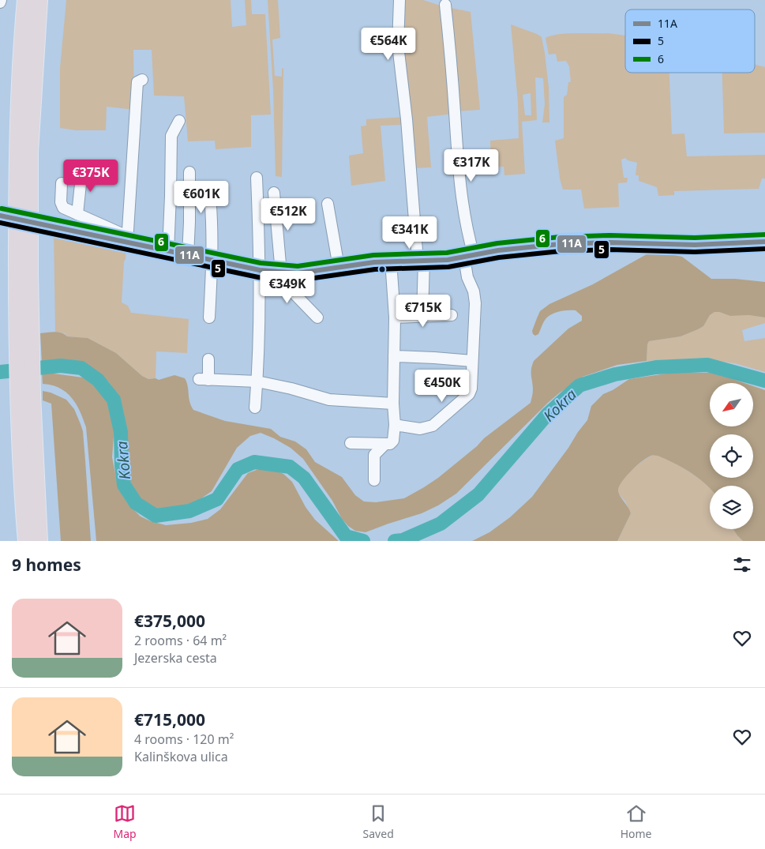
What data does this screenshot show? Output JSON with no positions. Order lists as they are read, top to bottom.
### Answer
{
  "water": ["Kokra"],
  "lines": ["transit line 6", "transit line 11A", "transit line 5"],
  "legend": ["11A", "5", "6"],
  "north": "bottom left",
  "page": {
    "price": [
      "€564K",
      "€317K",
      "€375K",
      "€601K",
      "€512K",
      "€341K",
      "€349K",
      "€715K",
      "€450K"
    ],
    "heading": "9 homes",
    "list": [
      {
        "name": "€375,000",
        "note": "2 rooms · 64 m² · Jezerska cesta"
      },
      {
        "name": "€715,000",
        "note": "4 rooms · 120 m² · Kalinškova ulica"
      }
    ],
    "tabs": ["Map", "Saved", "Home"]
  }
}
